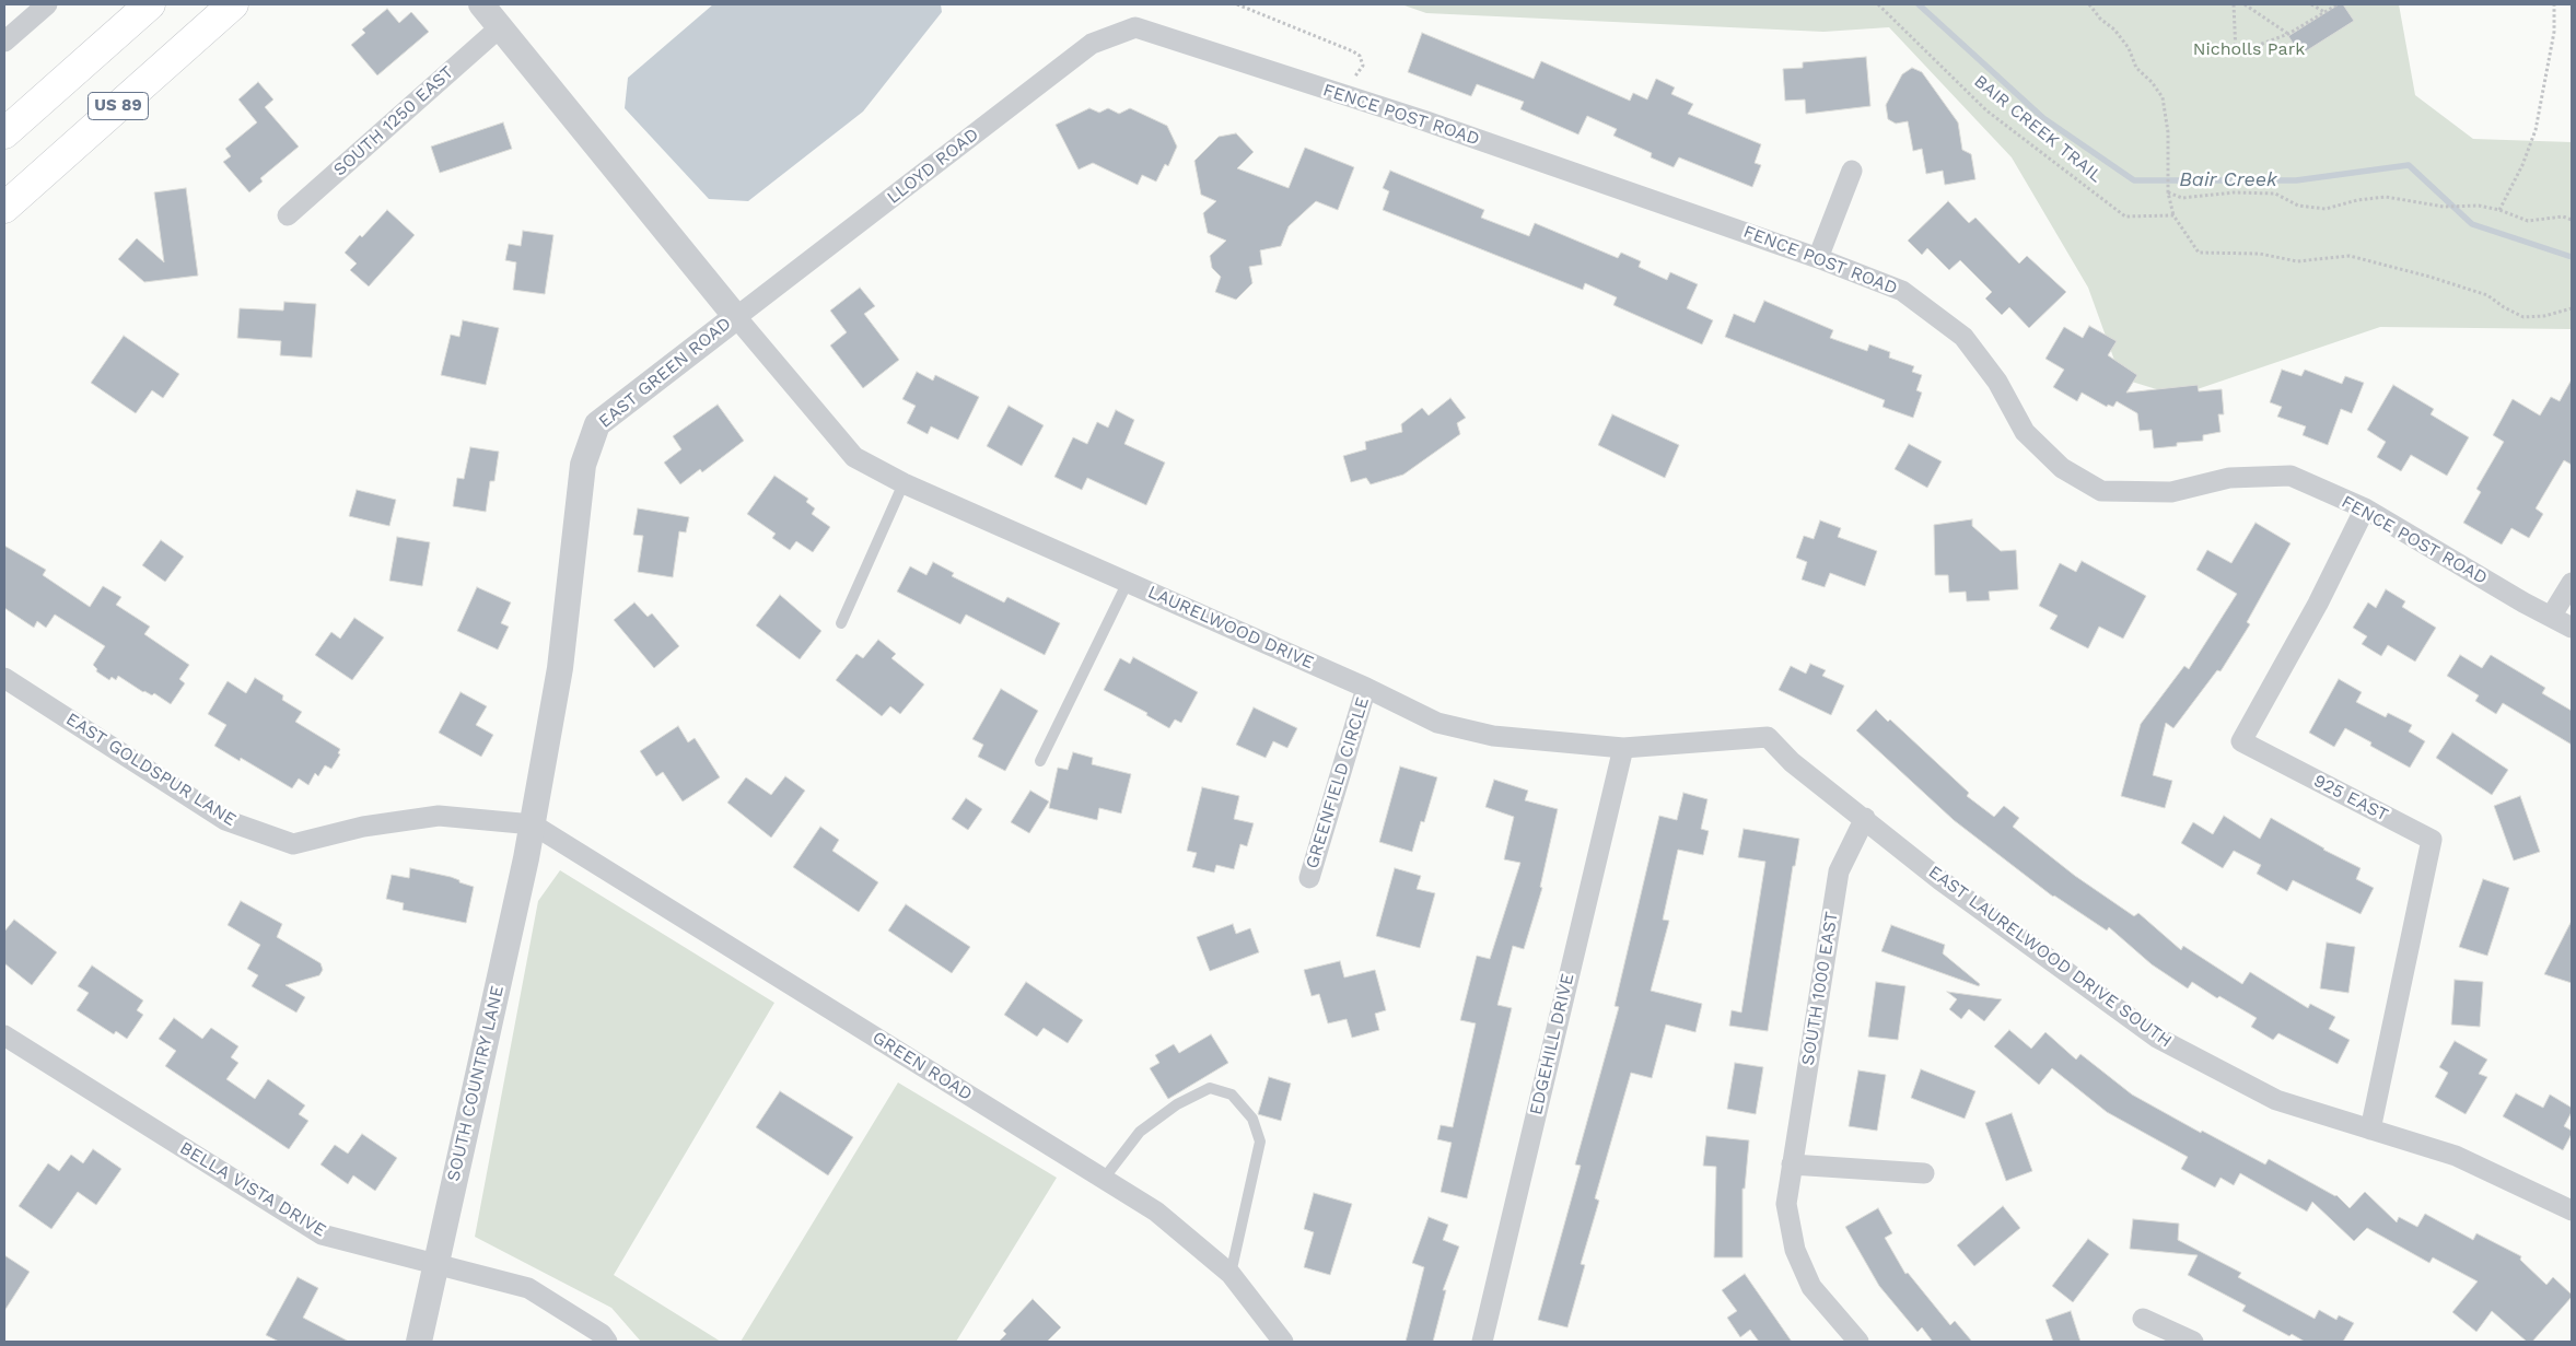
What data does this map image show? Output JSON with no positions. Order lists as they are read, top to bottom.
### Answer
{
  "streets": {
    "highway": ["US 89"],
    "street": [
      "FENCE POST ROAD",
      "SOUTH 1250 EAST",
      "LLOYD ROAD",
      "EAST GREEN ROAD",
      "LAURELWOOD DRIVE",
      "EAST GOLDSPUR LANE",
      "GREENFIELD CIRCLE",
      "925 EAST",
      "EAST LAURELWOOD DRIVE SOUTH",
      "SOUTH 1000 EAST",
      "EDGEHILL DRIVE",
      "GREEN ROAD",
      "SOUTH COUNTRY LANE",
      "BELLA VISTA DRIVE"
    ],
    "path": ["BAIR CREEK TRAIL"]
  },
  "crossings": [
    ["FENCE POST ROAD", "LLOYD ROAD"],
    ["FENCE POST ROAD", "925 EAST"],
    ["SOUTH 1250 EAST", "EAST GREEN ROAD"],
    ["LLOYD ROAD", "EAST GREEN ROAD"],
    ["LLOYD ROAD", "LAURELWOOD DRIVE"],
    ["EAST GREEN ROAD", "LAURELWOOD DRIVE"],
    ["EAST GREEN ROAD", "EAST GOLDSPUR LANE"],
    ["EAST GREEN ROAD", "GREEN ROAD"],
    ["EAST GREEN ROAD", "SOUTH COUNTRY LANE"],
    ["LAURELWOOD DRIVE", "GREENFIELD CIRCLE"],
    ["LAURELWOOD DRIVE", "EAST LAURELWOOD DRIVE SOUTH"],
    ["LAURELWOOD DRIVE", "EDGEHILL DRIVE"],
    ["EAST GOLDSPUR LANE", "GREEN ROAD"],
    ["EAST GOLDSPUR LANE", "SOUTH COUNTRY LANE"],
    ["925 EAST", "EAST LAURELWOOD DRIVE SOUTH"],
    ["EAST LAURELWOOD DRIVE SOUTH", "SOUTH 1000 EAST"],
    ["GREEN ROAD", "SOUTH COUNTRY LANE"],
    ["SOUTH COUNTRY LANE", "BELLA VISTA DRIVE"]
  ],
  "water": ["Bair Creek"],
  "parks": ["Nicholls Park"]
}
